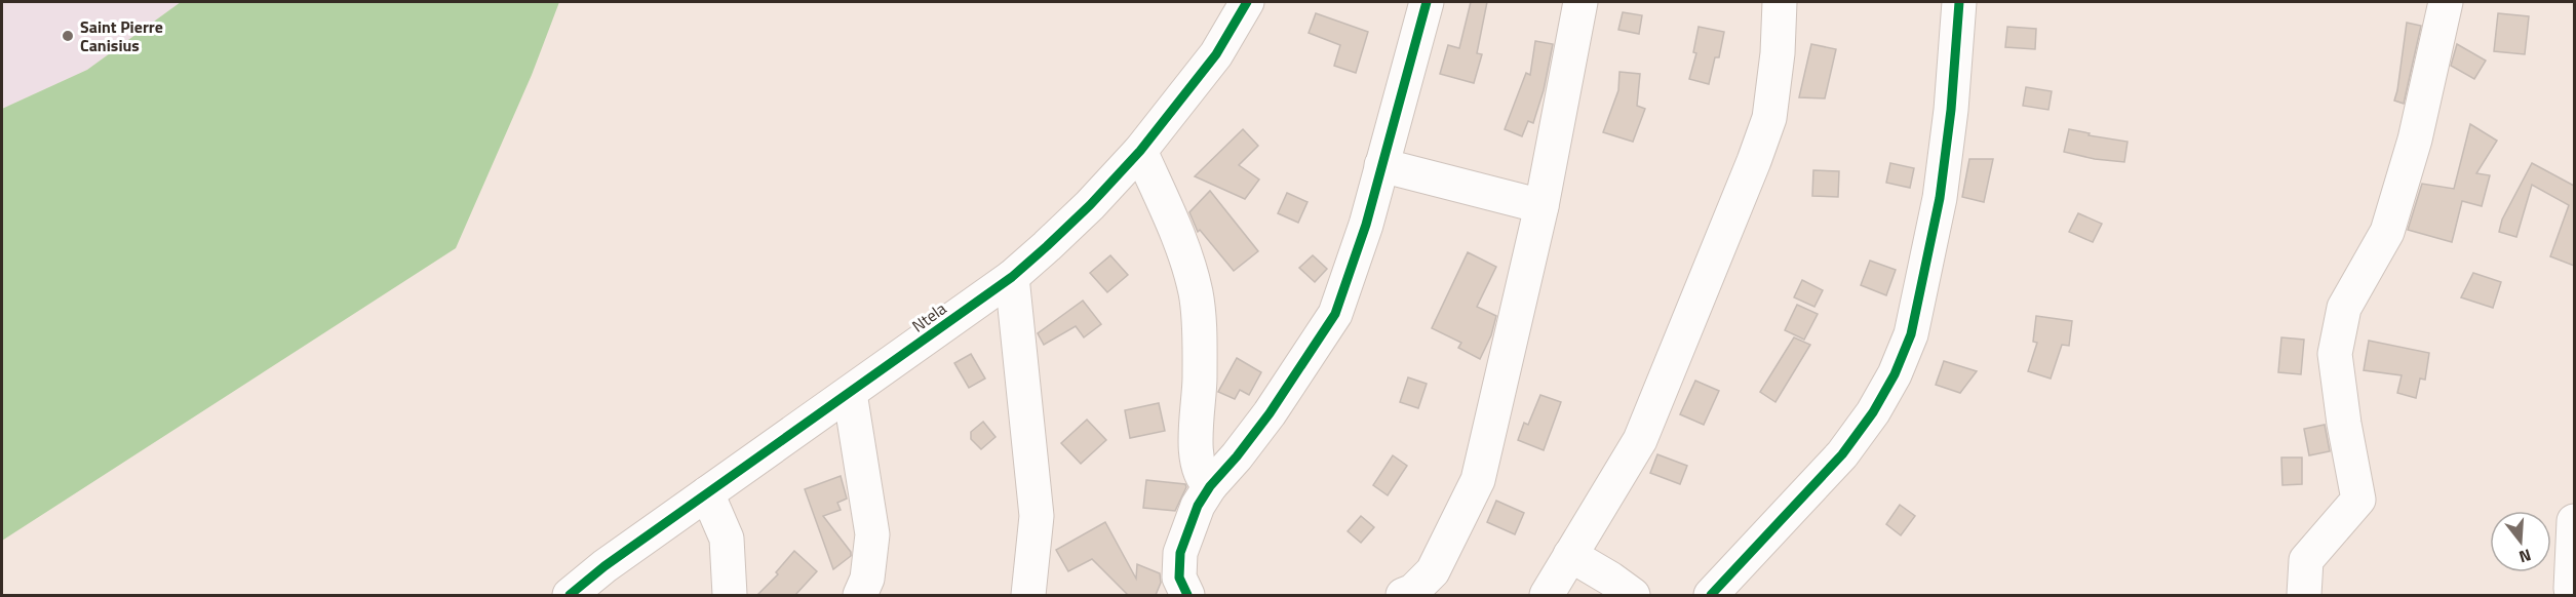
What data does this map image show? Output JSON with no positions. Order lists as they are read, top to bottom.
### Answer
{
  "streets": {
    "street": ["Ntela"]
  },
  "places": ["Saint Pierre Canisius"],
  "north": "bottom"
}
